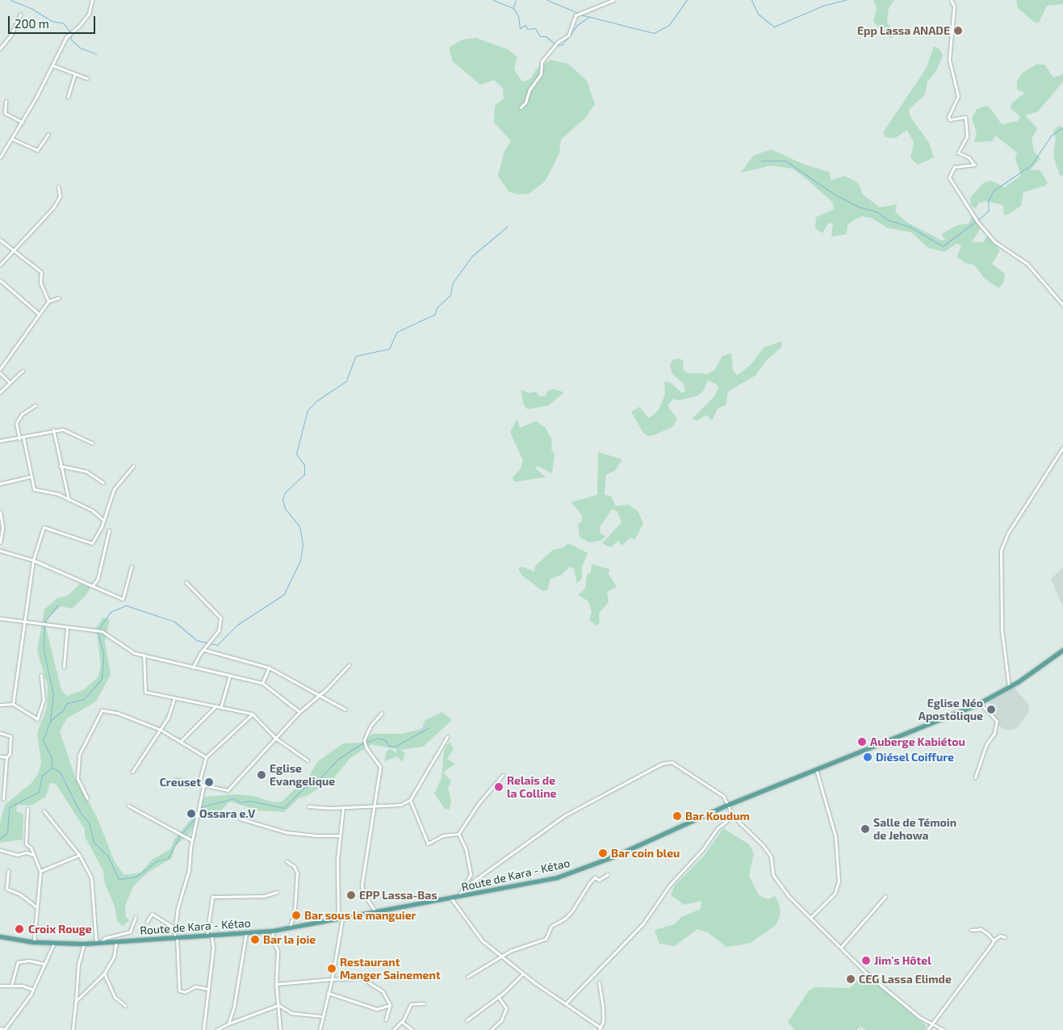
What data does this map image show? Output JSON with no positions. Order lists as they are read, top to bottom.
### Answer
{
  "streets": {
    "main road": ["Route de Kara - Kétao"]
  },
  "places": [
    "Epp Lassa ANADE",
    "Eglise Néo Apostolique",
    "Auberge Kabiétou",
    "Diésel Coiffure",
    "Eglise Evangelique",
    "Creuset",
    "Relais de la Colline",
    "Ossara e.V",
    "Bar Koudum",
    "Salle de Témoin de Jehowa",
    "Bar coin bleu",
    "EPP Lassa-Bas",
    "Bar sous le manguier",
    "Croix Rouge",
    "Bar la joie",
    "Jim's Hôtel",
    "Restaurant Manger Sainement",
    "CEG Lassa Elimde"
  ],
  "scale_bar": "200 m"
}
